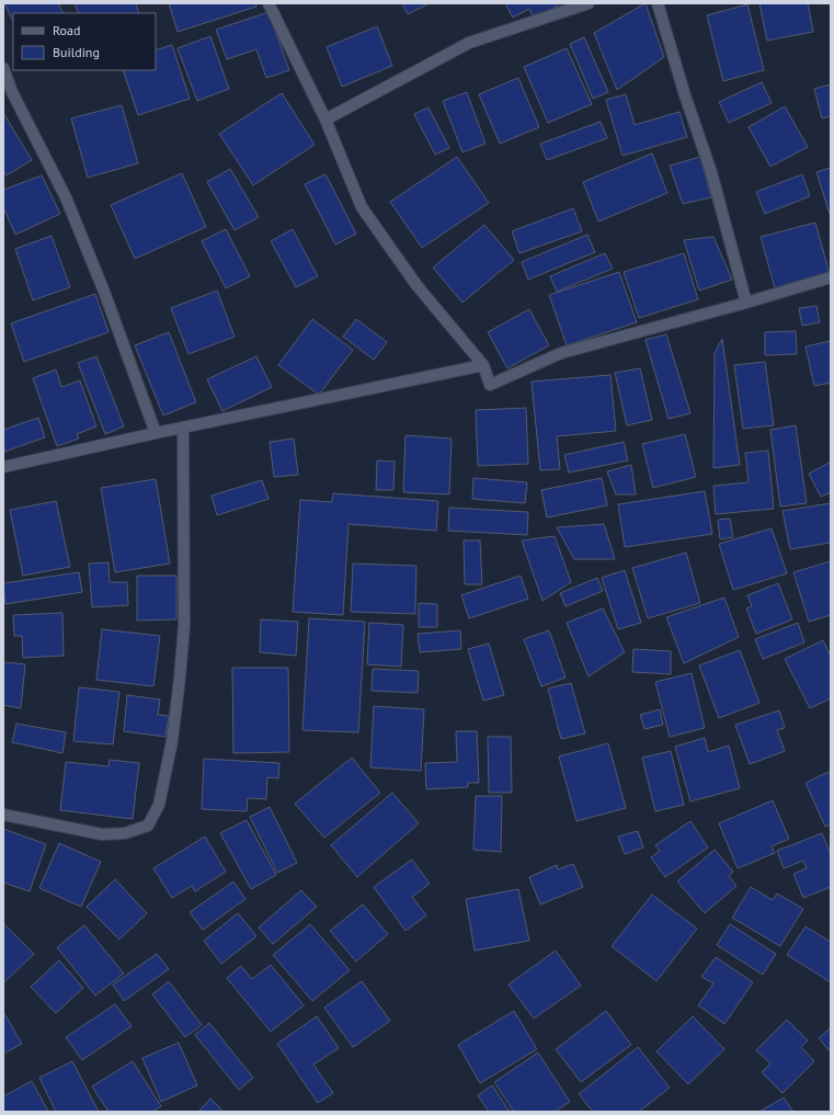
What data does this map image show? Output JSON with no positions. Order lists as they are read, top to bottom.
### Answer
{
  "legend": ["Road", "Building"]
}
